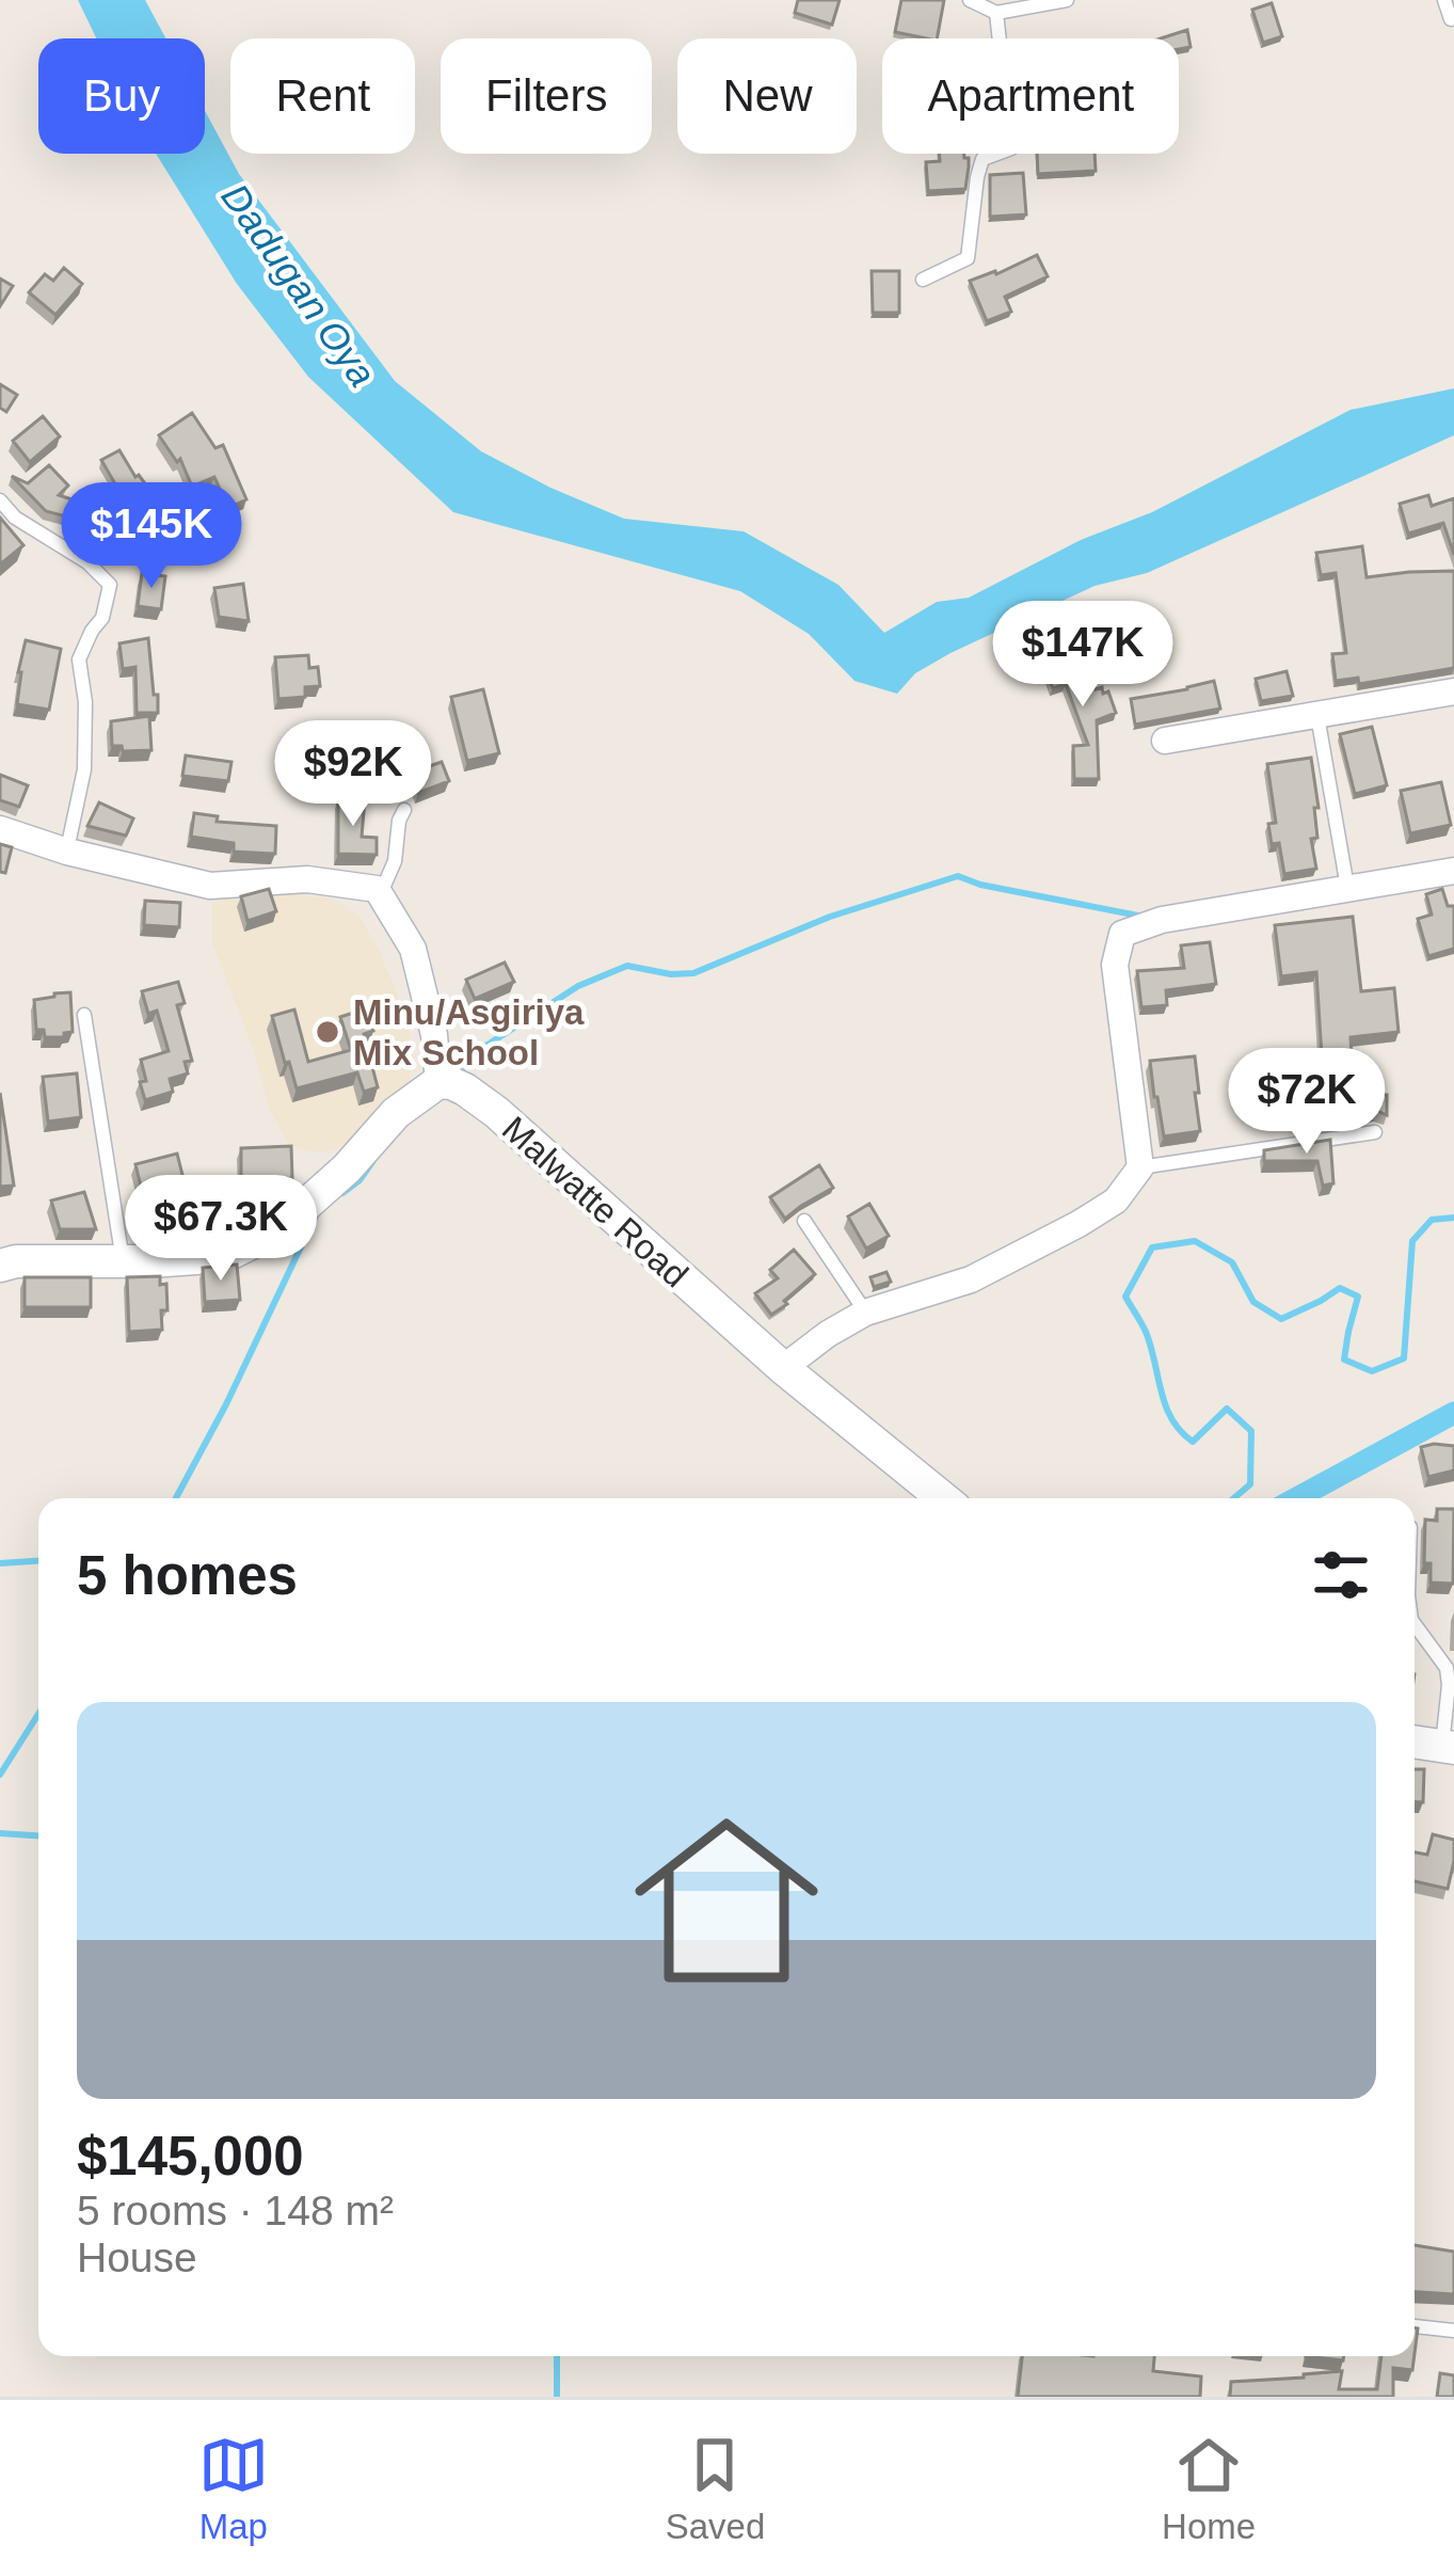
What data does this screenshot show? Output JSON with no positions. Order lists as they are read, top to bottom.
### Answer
{
  "streets": {
    "street": ["Malwatte Road"]
  },
  "water": ["Dadugan Oya"],
  "places": ["Minu/Asgiriya Mix School"],
  "page": {
    "chip": [
      "Buy",
      "Rent",
      "Filters",
      "New",
      "Apartment"
    ],
    "price": [
      "$145K",
      "$147K",
      "$92K",
      "$72K",
      "$67.3K"
    ],
    "heading": "5 homes",
    "list": [
      {
        "name": "$145,000",
        "note": "5 rooms · 148 m² · House"
      }
    ],
    "tabs": ["Map", "Saved", "Home"]
  }
}
